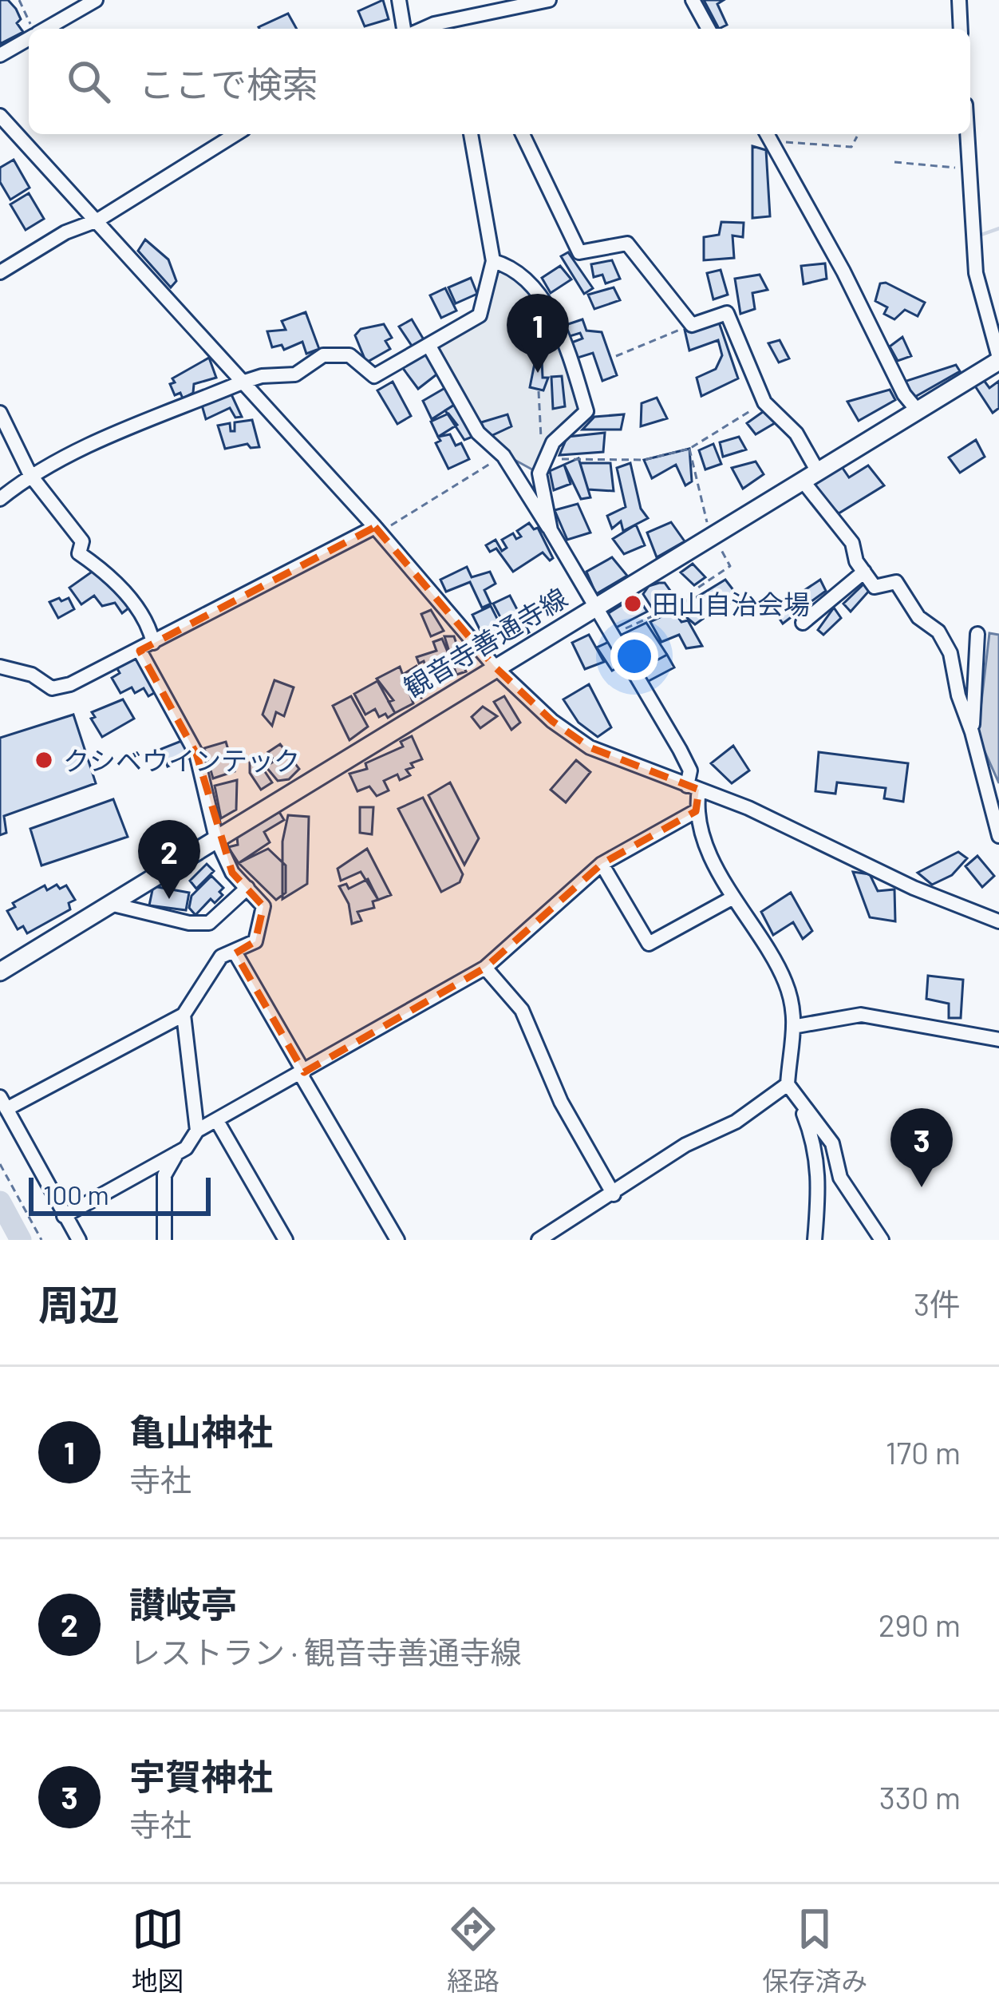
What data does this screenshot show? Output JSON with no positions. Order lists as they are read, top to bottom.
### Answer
{
  "streets": {
    "main road": ["観音寺善通寺線"]
  },
  "places": ["田山自治会場", "クシベウインテック"],
  "scale_bar": "100 m",
  "page": {
    "search": "ここで検索",
    "pins": ["1", "2", "3"],
    "scale": "100 m",
    "heading": ["周辺", "3件"],
    "list": [
      {
        "mark": "1",
        "name": "亀山神社",
        "note": "寺社",
        "value": "170 m"
      },
      {
        "mark": "2",
        "name": "讃岐亭",
        "note": "レストラン · 観音寺善通寺線",
        "value": "290 m"
      },
      {
        "mark": "3",
        "name": "宇賀神社",
        "note": "寺社",
        "value": "330 m"
      }
    ],
    "nav": ["地図", "経路", "保存済み"]
  }
}
